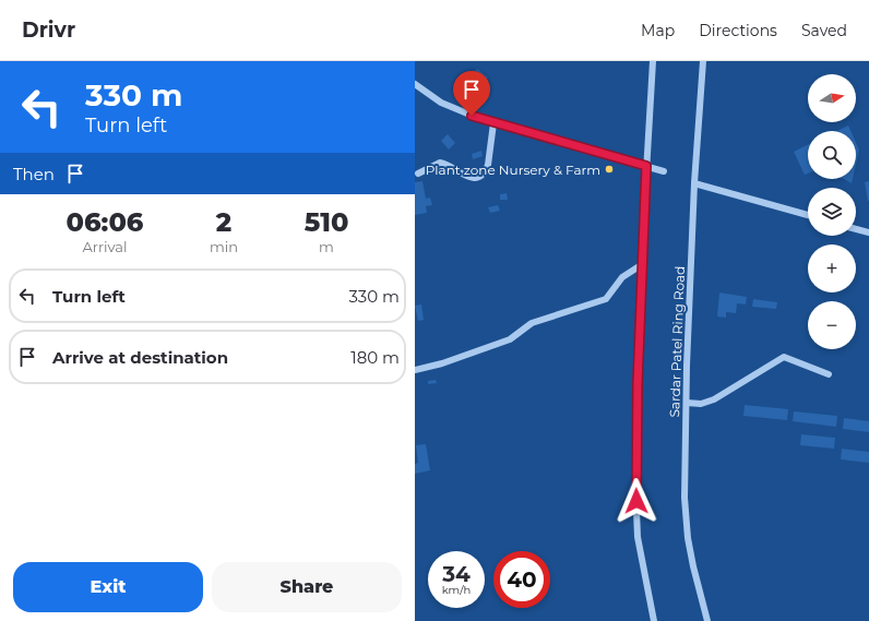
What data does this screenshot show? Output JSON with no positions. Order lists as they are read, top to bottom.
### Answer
{
  "streets": {
    "street": ["Sardar Patel Ring Road"]
  },
  "places": ["Plant zone Nursery & Farm"],
  "north": "right",
  "page": {
    "header": "Drivr",
    "nav": ["Map", "Directions", "Saved"],
    "turn": ["330 m", "Turn left"],
    "map_buttons": ["+", "−"],
    "then": "Then",
    "eta": [
      "06:06",
      "Arrival",
      "2",
      "min",
      "510",
      "m"
    ],
    "list": [
      {
        "name": "Turn left",
        "value": "330 m"
      },
      {
        "name": "Arrive at destination",
        "value": "180 m"
      }
    ],
    "speed": "34 km/h",
    "limit": "40",
    "buttons": ["Exit", "Share"]
  }
}
